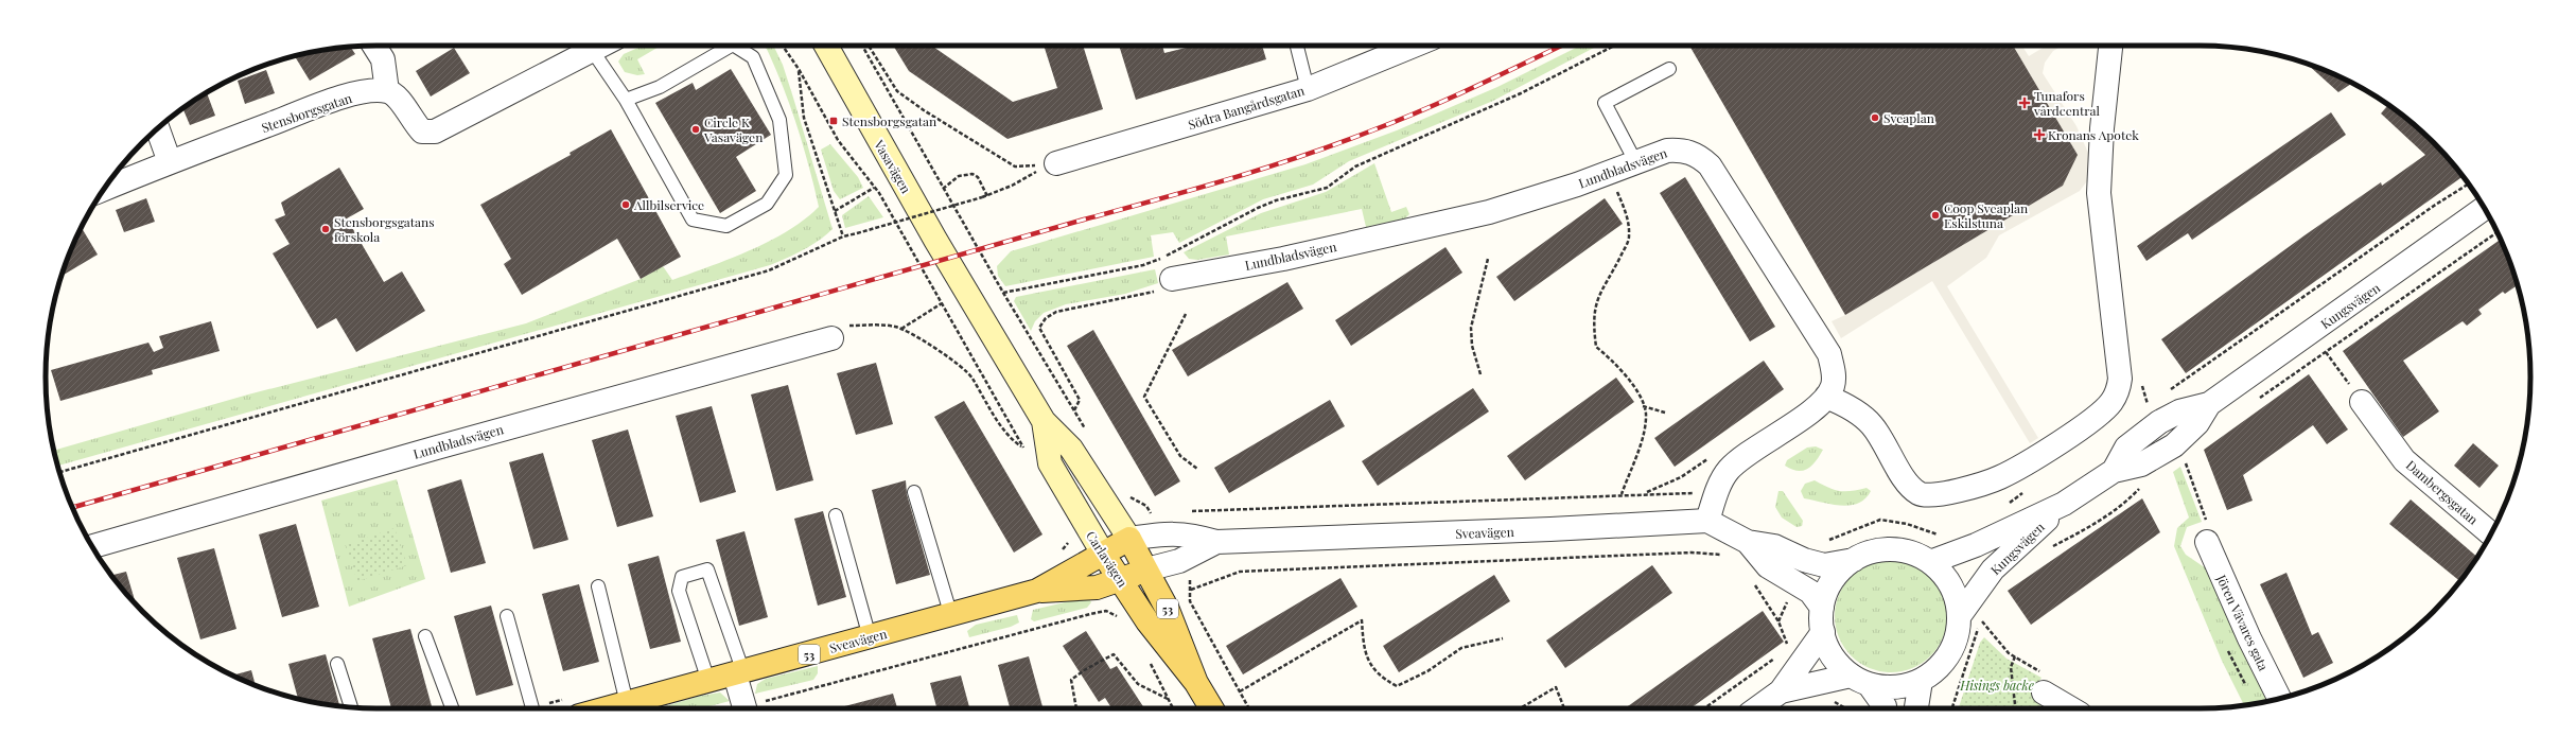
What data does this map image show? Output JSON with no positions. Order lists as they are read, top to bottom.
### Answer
{
  "streets": {
    "main road": [
      "Vasavägen",
      "Sveavägen",
      "Carlavägen",
      "53"
    ],
    "street": [
      "Södra Bangårdsgatan",
      "Stensborgsgatan",
      "Lundbladsvägen",
      "Kungsvägen",
      "Dambergsgatan",
      "Jören Vävares gata"
    ]
  },
  "crossings": [
    ["Vasavägen", "Carlavägen"],
    ["Lundbladsvägen", "Sveavägen"],
    ["Sveavägen", "Carlavägen"]
  ],
  "parks": ["Hisings backe"],
  "places": {
    "health": ["Tunafors vårdcentral", "Kronans Apotek"],
    "other": [
      "Sveaplan",
      "Circle K Vasavägen",
      "Allbilservice",
      "Coop Sveaplan Eskilstuna",
      "Stensborgsgatans förskola"
    ],
    "transit": ["Stensborgsgatan"]
  }
}
